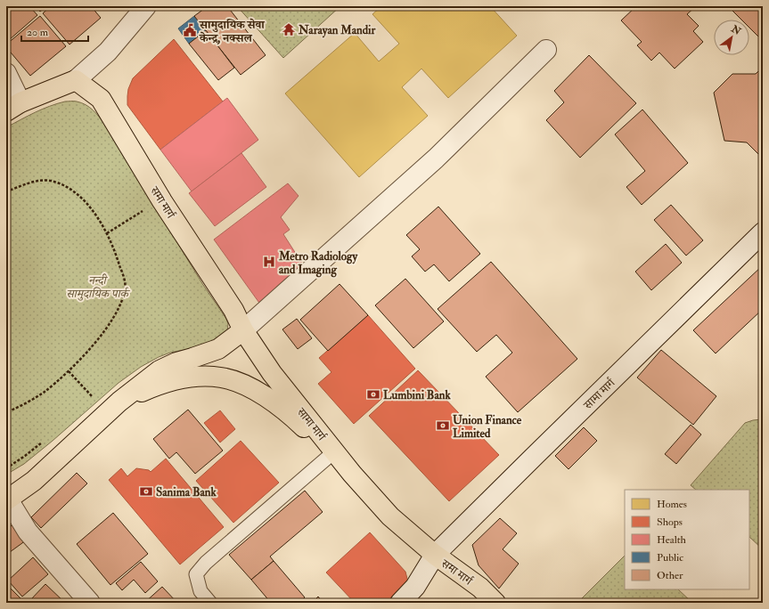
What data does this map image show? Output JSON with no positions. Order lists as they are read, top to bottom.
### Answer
{
  "streets": {
    "main road": ["समा मार्ग", "सामा मार्ग"]
  },
  "crossings": [
    ["समा मार्ग", "सामा मार्ग"]
  ],
  "parks": ["नन्दी सामुदायिक पार्क"],
  "places": {
    "temple": ["Narayan Mandir"],
    "public building": ["सामुदायिक सेवा केन्द्र, नक्सल"],
    "hospital": ["Metro Radiology and Imaging"],
    "bank": ["Lumbini Bank", "Union Finance Limited", "Sanima Bank"]
  },
  "legend": [
    "Homes",
    "Shops",
    "Health",
    "Public",
    "Other"
  ],
  "scale_bar": "20 m",
  "north": "top right"
}
